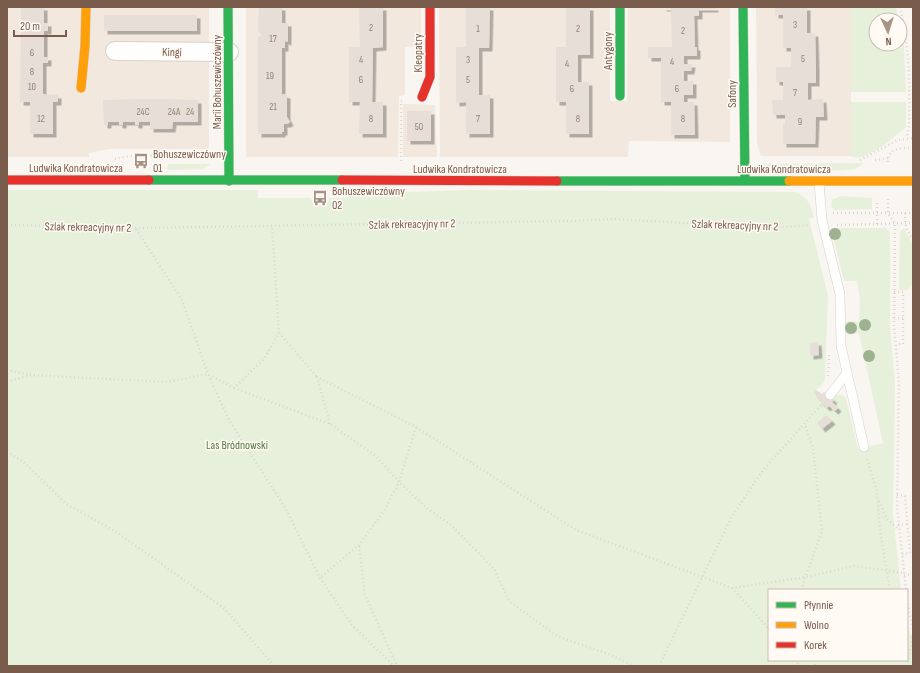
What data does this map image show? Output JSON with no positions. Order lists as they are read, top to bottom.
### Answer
{
  "streets": {
    "main road": [
      "Antygony",
      "Kleopatry",
      "Marii Bohuszewiczówny",
      "Safony",
      "Ludwika Kondratowicza"
    ],
    "street": ["Kingi"],
    "path": ["Szlak rekreacyjny nr 2"]
  },
  "crossings": [
    ["Kingi", "Marii Bohuszewiczówny"],
    ["Marii Bohuszewiczówny", "Ludwika Kondratowicza"],
    ["Safony", "Ludwika Kondratowicza"]
  ],
  "parks": ["Las Bródnowski"],
  "places": {
    "bus stop": ["Bohuszewiczówny 01", "Bohuszewiczówny 02"]
  },
  "house_numbers": [
    "3",
    "2",
    "1",
    "2",
    "2",
    "17",
    "6",
    "5",
    "4",
    "3",
    "4",
    "4",
    "8",
    "19",
    "6",
    "5",
    "10",
    "6",
    "6",
    "7",
    "21",
    "24C",
    "24A",
    "24",
    "12",
    "8",
    "7",
    "8",
    "8",
    "9",
    "50"
  ],
  "legend": ["Płynnie", "Wolno", "Korek"],
  "scale_bar": "20 m",
  "north": "bottom"
}
